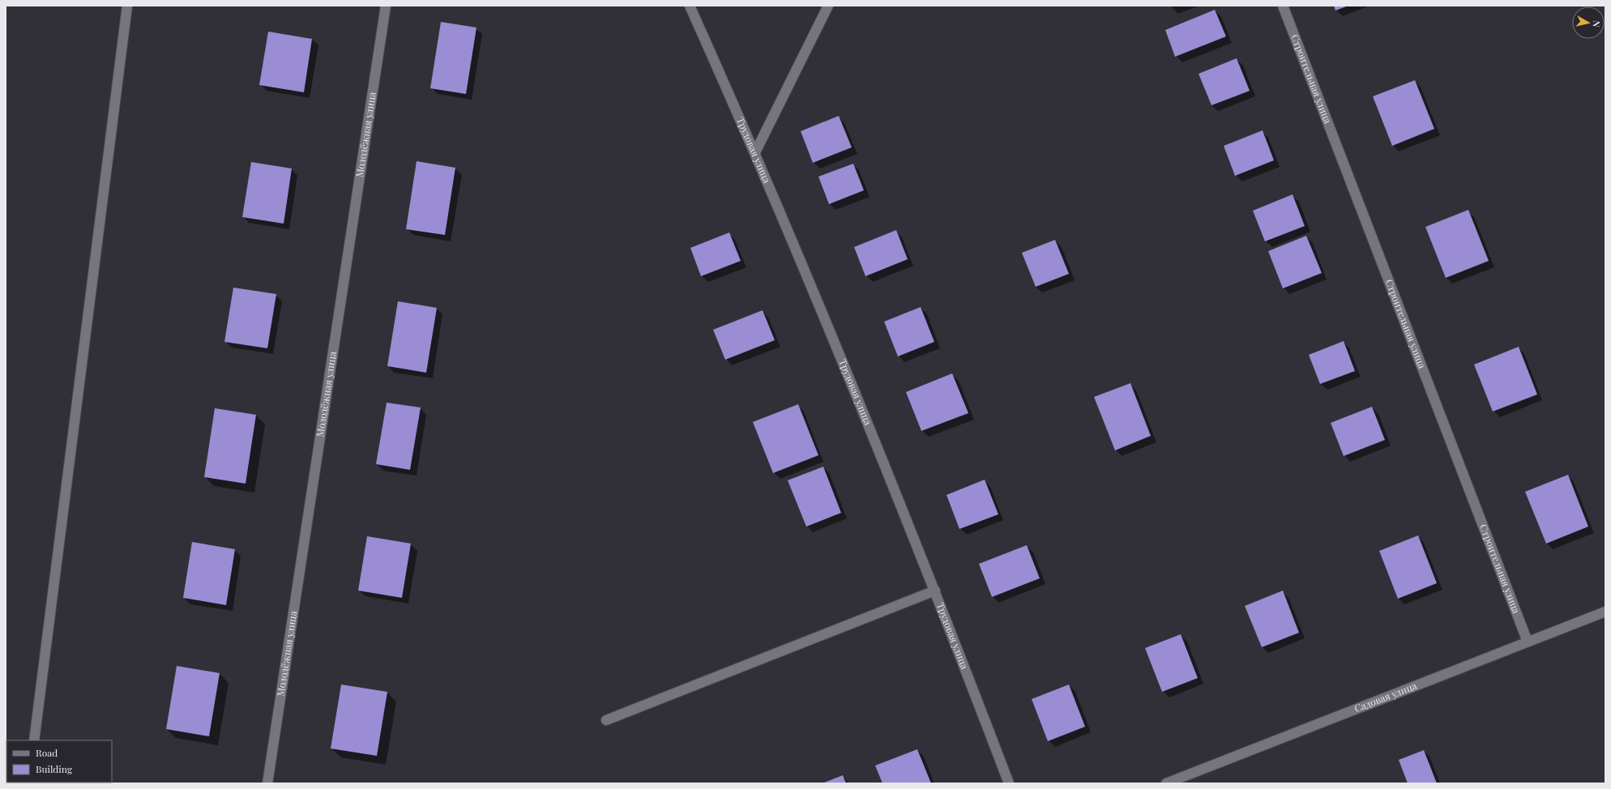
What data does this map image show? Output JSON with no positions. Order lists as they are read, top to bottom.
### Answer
{
  "streets": {
    "street": [
      "Строительная улица",
      "Молодёжная улица",
      "Трудовая улица",
      "Садовая улица"
    ]
  },
  "crossings": [
    ["Строительная улица", "Садовая улица"]
  ],
  "legend": ["Road", "Building"],
  "north": "right"
}
